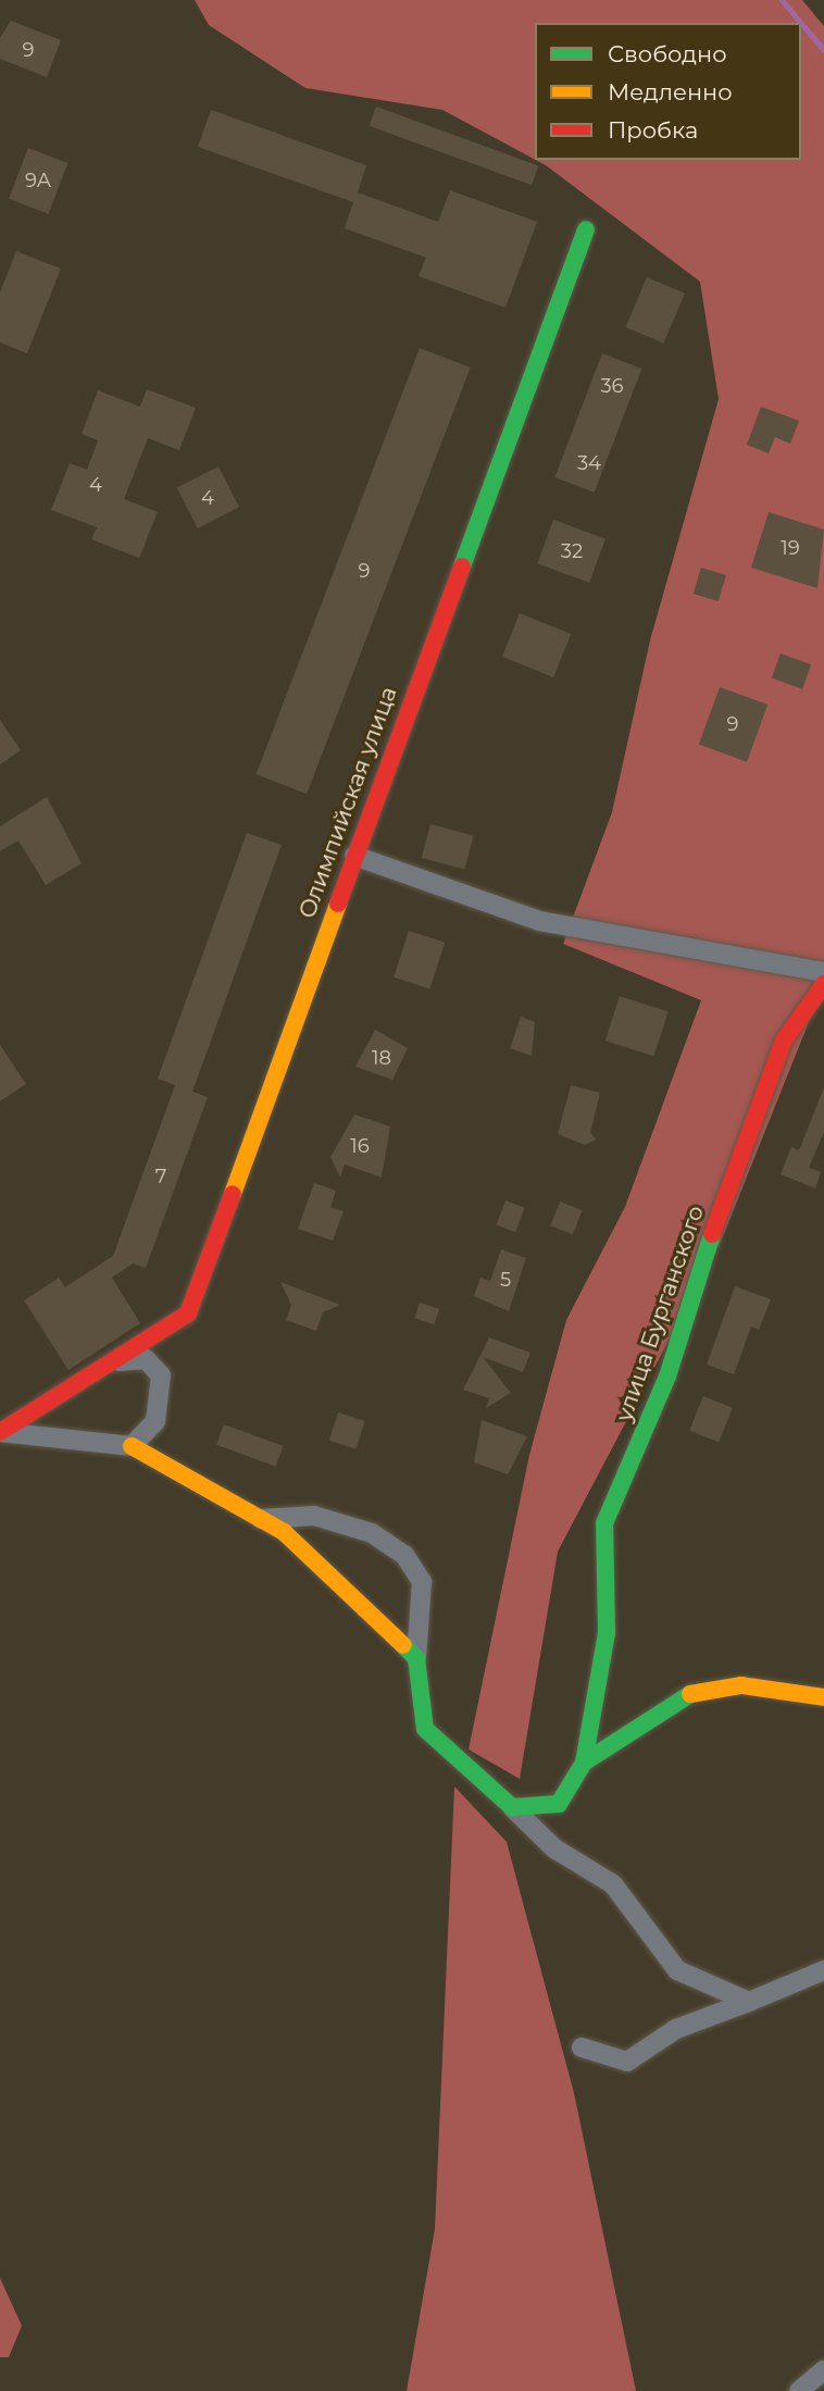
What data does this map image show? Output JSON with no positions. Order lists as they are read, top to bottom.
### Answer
{
  "streets": {
    "street": ["Олимпийская улица", "улица Бурганского"]
  },
  "house_numbers": [
    "9",
    "9А",
    "36",
    "34",
    "4",
    "4",
    "19",
    "32",
    "9",
    "9",
    "18",
    "16",
    "7",
    "5"
  ],
  "legend": ["Свободно", "Медленно", "Пробка"]
}
